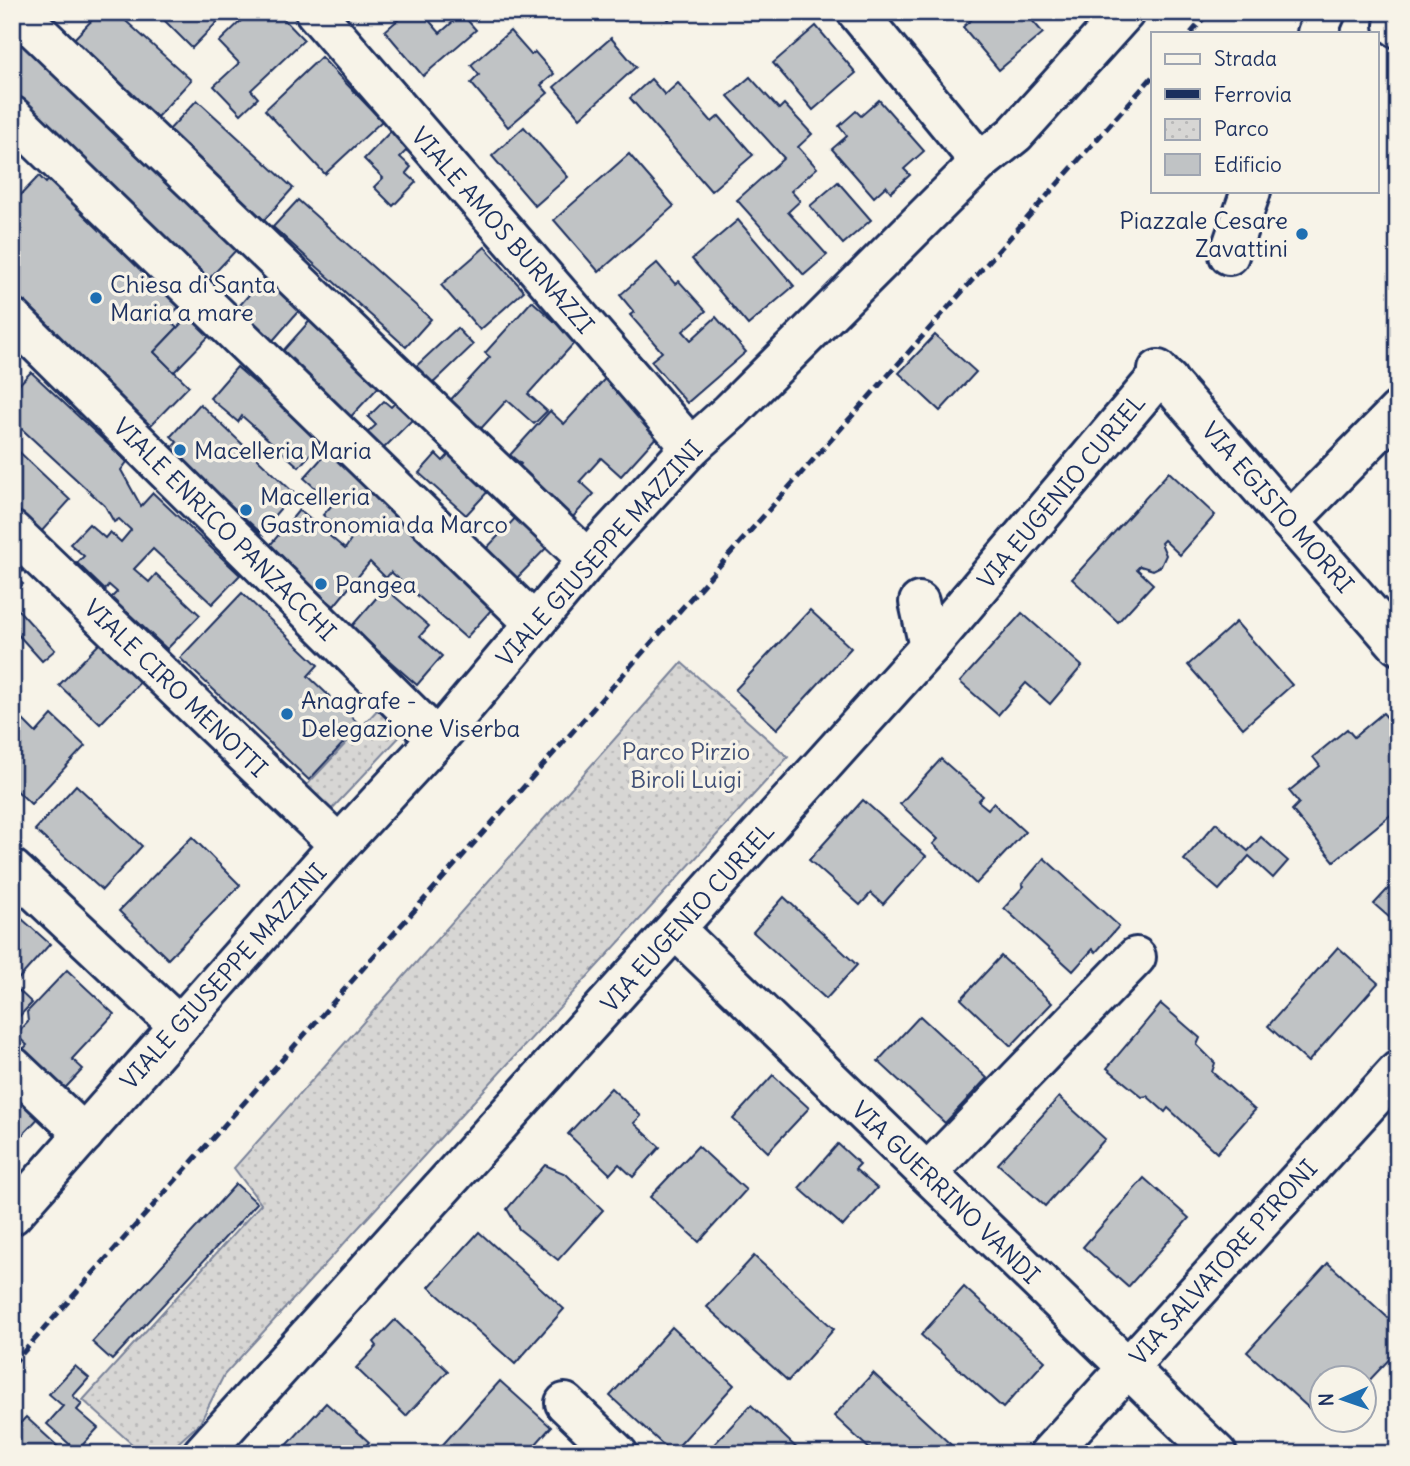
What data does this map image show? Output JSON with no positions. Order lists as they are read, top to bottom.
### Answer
{
  "streets": {
    "street": [
      "VIALE AMOS BURNAZZI",
      "VIA EUGENIO CURIEL",
      "VIA EGISTO MORRI",
      "VIALE ENRICO PANZACCHI",
      "VIALE GIUSEPPE MAZZINI",
      "VIALE CIRO MENOTTI",
      "VIA GUERRINO VANDI",
      "VIA SALVATORE PIRONI"
    ]
  },
  "crossings": [
    ["VIALE AMOS BURNAZZI", "VIALE GIUSEPPE MAZZINI"],
    ["VIA EUGENIO CURIEL", "VIA EGISTO MORRI"],
    ["VIA EUGENIO CURIEL", "VIA GUERRINO VANDI"],
    ["VIALE ENRICO PANZACCHI", "VIALE GIUSEPPE MAZZINI"],
    ["VIALE GIUSEPPE MAZZINI", "VIALE CIRO MENOTTI"],
    ["VIA GUERRINO VANDI", "VIA SALVATORE PIRONI"]
  ],
  "parks": ["Parco Pirzio Biroli Luigi"],
  "places": [
    "Piazzale Cesare Zavattini",
    "Chiesa di Santa Maria a mare",
    "Macelleria Maria",
    "Macelleria Gastronomia da Marco",
    "Pangea",
    "Anagrafe - Delegazione Viserba"
  ],
  "legend": [
    "Strada",
    "Ferrovia",
    "Parco",
    "Edificio"
  ],
  "north": "left"
}
